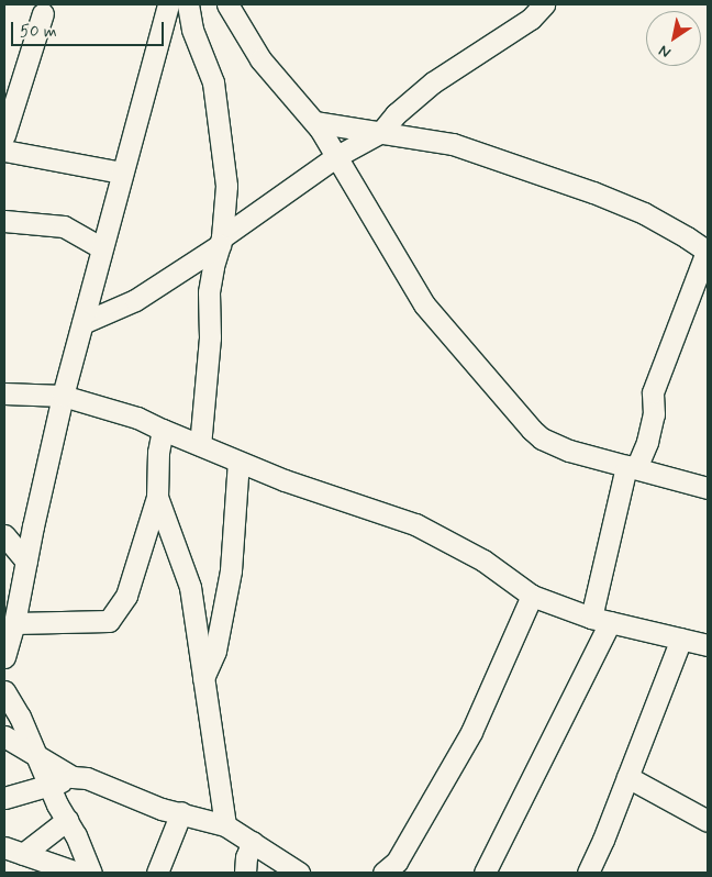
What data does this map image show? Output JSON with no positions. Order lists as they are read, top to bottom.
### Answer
{
  "scale_bar": "50 m",
  "north": "bottom left"
}
